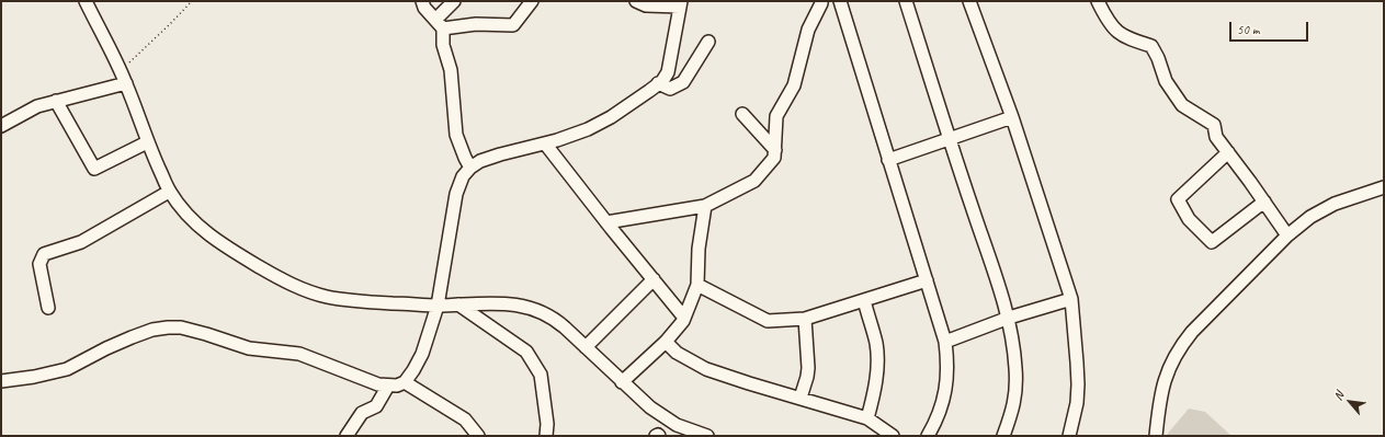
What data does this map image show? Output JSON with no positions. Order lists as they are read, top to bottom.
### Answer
{
  "scale_bar": "50 m",
  "north": "top left"
}
